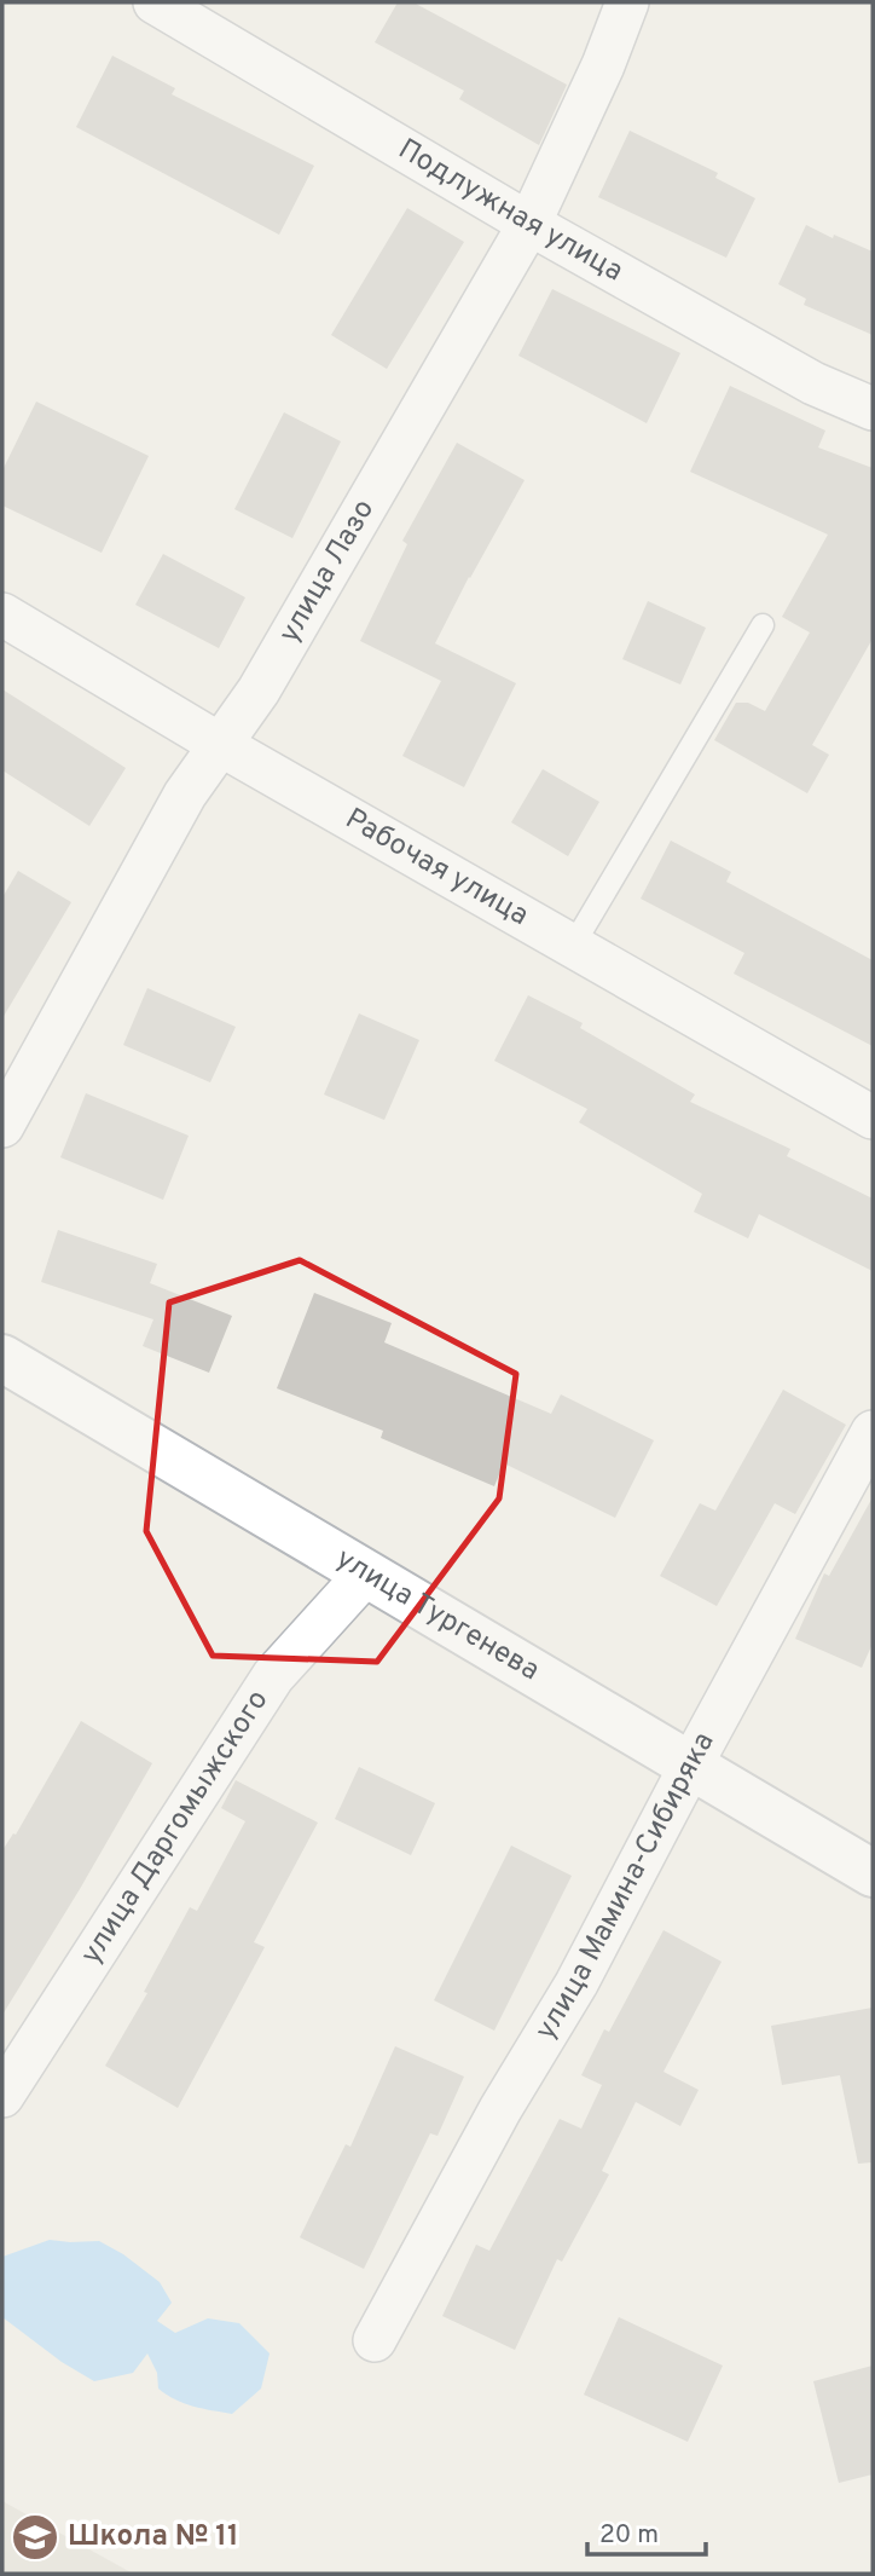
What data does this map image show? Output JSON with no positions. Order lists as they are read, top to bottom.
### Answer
{
  "streets": {
    "street": [
      "Подлужная улица",
      "улица Лазо",
      "Рабочая улица",
      "улица Тургенева",
      "улица Даргомыжского",
      "улица Мамина-Сибиряка"
    ]
  },
  "crossings": [
    ["Подлужная улица", "улица Лазо"],
    ["улица Лазо", "Рабочая улица"],
    ["улица Тургенева", "улица Даргомыжского"],
    ["улица Тургенева", "улица Мамина-Сибиряка"]
  ],
  "places": {
    "school or university": ["Школа № 11"]
  },
  "scale_bar": "20 m"
}
